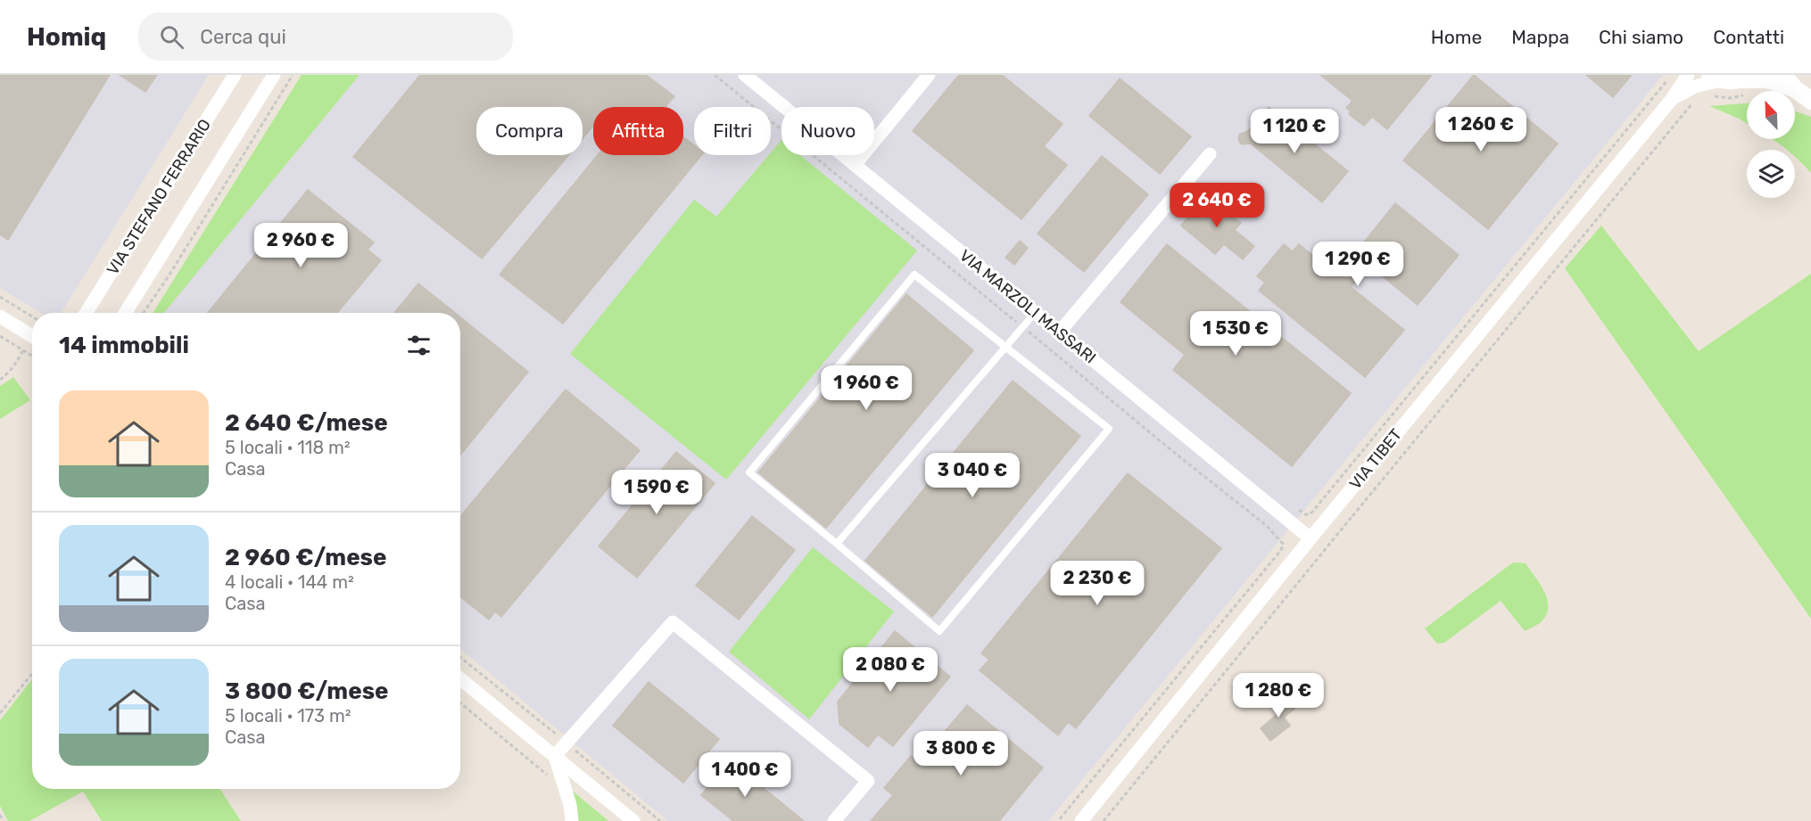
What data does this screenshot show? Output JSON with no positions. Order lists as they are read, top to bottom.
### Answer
{
  "streets": {
    "street": ["VIA STEFANO FERRARIO", "VIA MARZOLI MASSARI", "VIA TIBET"]
  },
  "crossings": [
    ["VIA MARZOLI MASSARI", "VIA TIBET"]
  ],
  "north": "top left",
  "page": {
    "header": "Homiq",
    "search": "Cerca qui",
    "nav": [
      "Home",
      "Mappa",
      "Chi siamo",
      "Contatti"
    ],
    "price": [
      "1 260 €",
      "1 120 €",
      "2 640 €",
      "2 960 €",
      "1 290 €",
      "1 530 €",
      "1 960 €",
      "3 040 €",
      "1 590 €",
      "2 230 €",
      "2 080 €",
      "1 280 €",
      "3 800 €",
      "1 400 €"
    ],
    "chip": [
      "Compra",
      "Affitta",
      "Filtri",
      "Nuovo"
    ],
    "heading": "14 immobili",
    "list": [
      {
        "name": "2 640 €/mese",
        "note": "5 locali · 118 m² · Casa"
      },
      {
        "name": "2 960 €/mese",
        "note": "4 locali · 144 m² · Casa"
      },
      {
        "name": "3 800 €/mese",
        "note": "5 locali · 173 m² · Casa"
      }
    ]
  }
}
